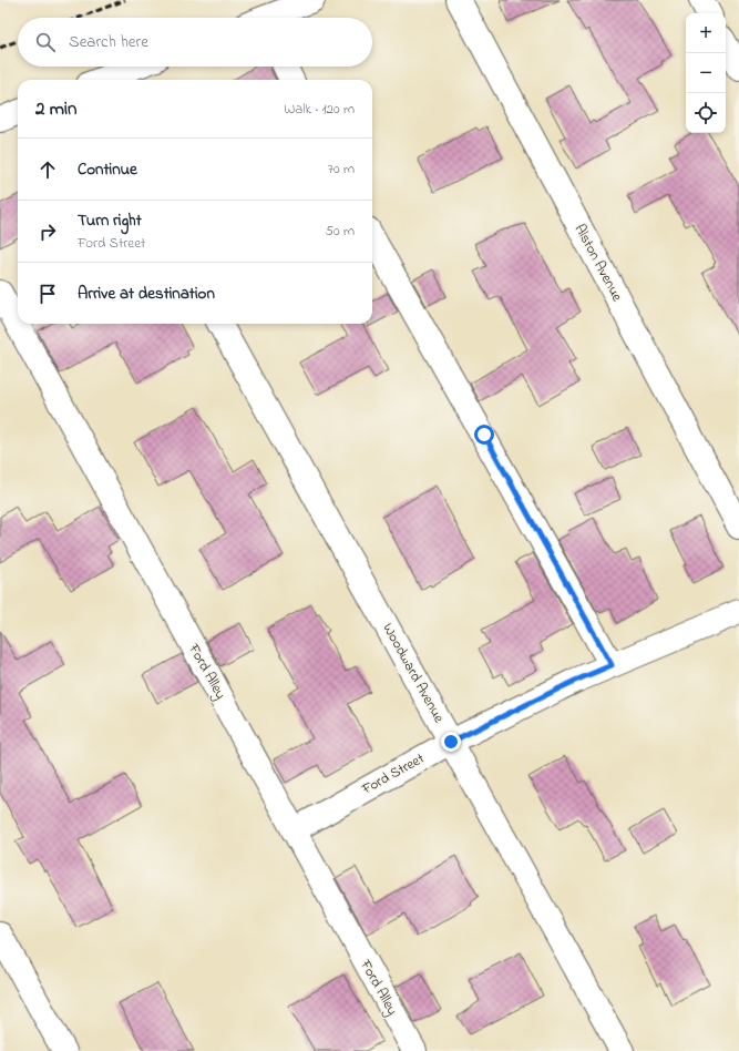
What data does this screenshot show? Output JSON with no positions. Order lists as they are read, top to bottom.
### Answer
{
  "streets": {
    "street": [
      "Alston Avenue",
      "Ford Alley",
      "Woodward Avenue",
      "Ford Street"
    ]
  },
  "crossings": [
    ["Ford Alley", "Ford Street"],
    ["Woodward Avenue", "Ford Street"]
  ],
  "page": {
    "map_buttons": ["+", "−"],
    "search": "Search here",
    "heading": ["2 min", "Walk · 120 m"],
    "list": [
      ["Continue", "70 m"],
      ["Turn right", "Ford Street", "50 m"],
      "Arrive at destination"
    ]
  }
}
